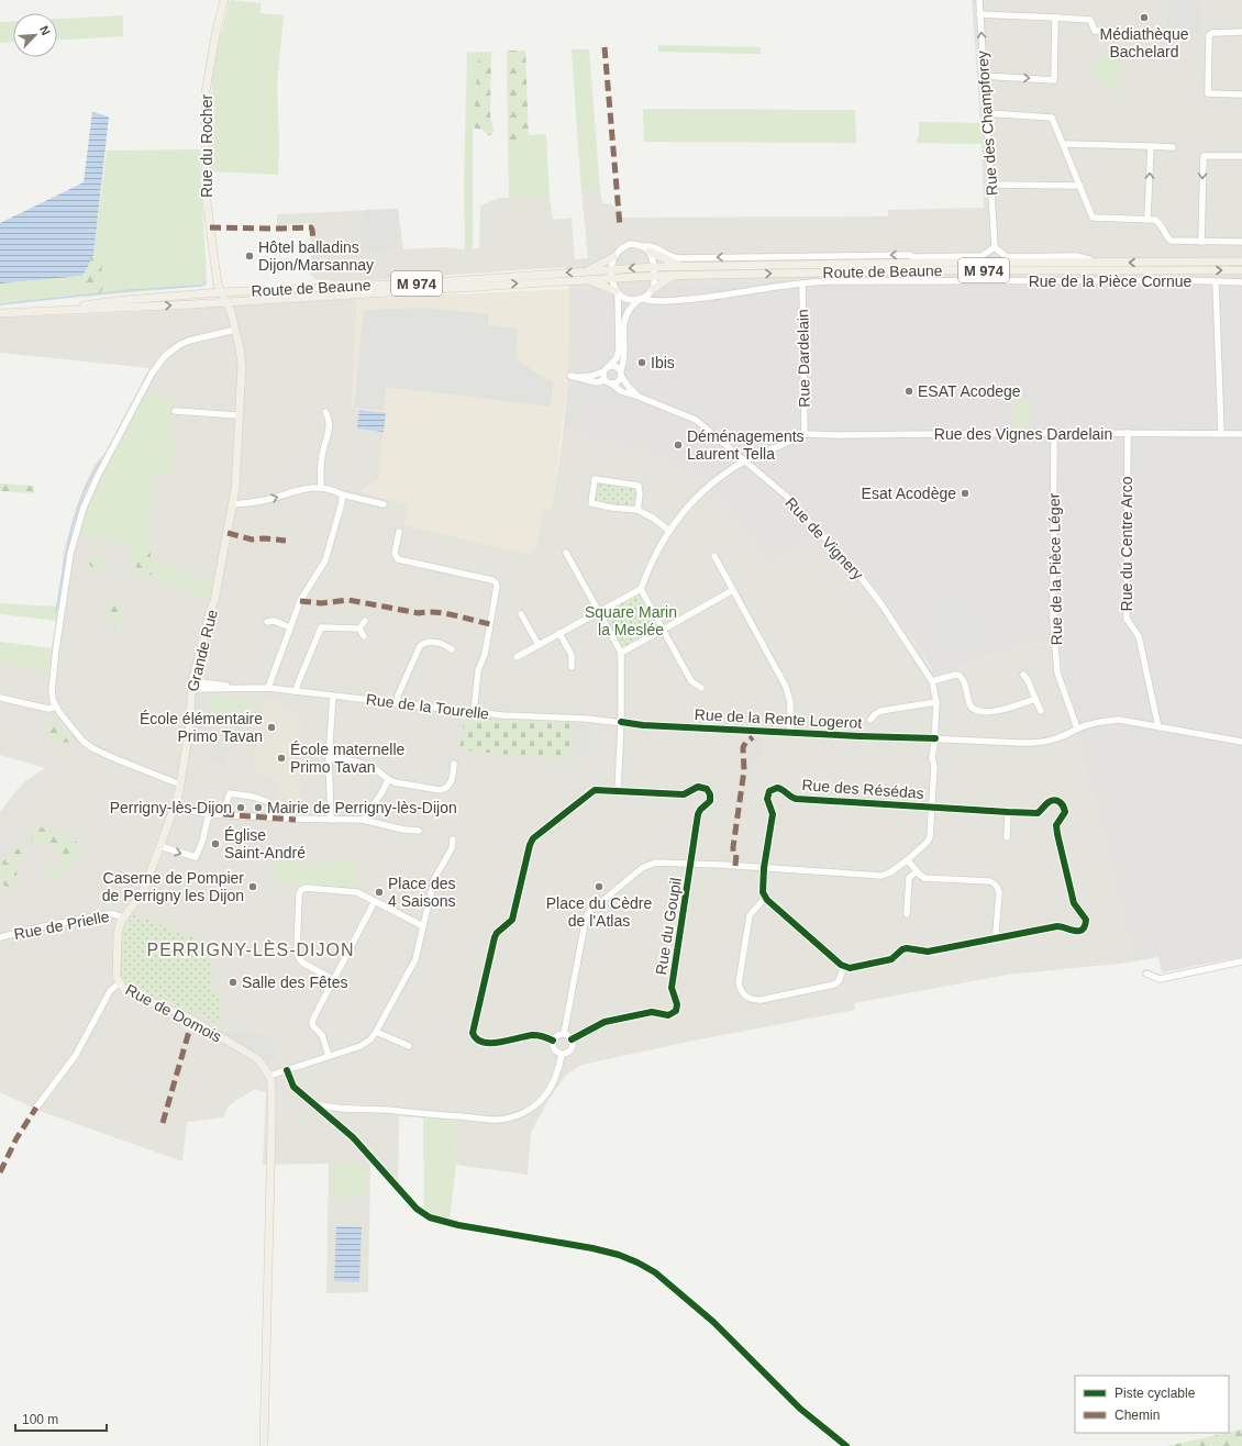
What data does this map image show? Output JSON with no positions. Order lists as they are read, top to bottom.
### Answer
{
  "streets": {
    "main road": [
      "Rue du Rocher",
      "M 974",
      "Route de Beaune",
      "Grande Rue",
      "Rue de Domois"
    ],
    "street": [
      "Rue des Champforey",
      "Rue de la Pièce Cornue",
      "Rue Dardelain",
      "Rue des Vignes Dardelain",
      "Rue de Vignery",
      "Rue du Centre Arco",
      "Rue de la Pièce Léger",
      "Rue de la Tourelle",
      "Rue de la Rente Logerot",
      "Rue des Résédas",
      "Rue de Prielle",
      "Rue du Goupil"
    ]
  },
  "crossings": [
    ["Rue des Champforey", "Route de Beaune"],
    ["Rue du Rocher", "M 974"],
    ["Rue du Rocher", "Route de Beaune"],
    ["Rue du Rocher", "Grande Rue"],
    ["M 974", "Route de Beaune"],
    ["M 974", "Grande Rue"],
    ["Route de Beaune", "Grande Rue"],
    ["Rue de la Pièce Cornue", "Rue Dardelain"],
    ["Rue Dardelain", "Rue des Vignes Dardelain"],
    ["Rue des Vignes Dardelain", "Rue du Centre Arco"],
    ["Rue des Vignes Dardelain", "Rue de la Pièce Léger"],
    ["Rue de Vignery", "Rue de la Rente Logerot"],
    ["Rue de Vignery", "Rue des Résédas"],
    ["Rue de la Pièce Léger", "Rue de la Rente Logerot"],
    ["Grande Rue", "Rue de la Tourelle"],
    ["Grande Rue", "Rue de Prielle"],
    ["Grande Rue", "Rue de Domois"],
    ["Rue de la Tourelle", "Rue de la Rente Logerot"]
  ],
  "districts": ["PERRIGNY-LÈS-DIJON"],
  "parks": ["Square Marin la Meslée"],
  "places": [
    "Médiathèque Bachelard",
    "Hôtel balladins Dijon/Marsannay",
    "Ibis",
    "ESAT Acodege",
    "Déménagements Laurent Tella",
    "Esat Acodège",
    "École élémentaire Primo Tavan",
    "École maternelle Primo Tavan",
    "Perrigny-lès-Dijon",
    "Mairie de Perrigny-lès-Dijon",
    "Église Saint-André",
    "Caserne de Pompier de Perrigny les Dijon",
    "Place du Cèdre de l'Atlas",
    "Place des 4 Saisons",
    "Salle des Fêtes"
  ],
  "legend": ["Piste cyclable", "Chemin"],
  "scale_bar": "100 m",
  "north": "top right"
}
